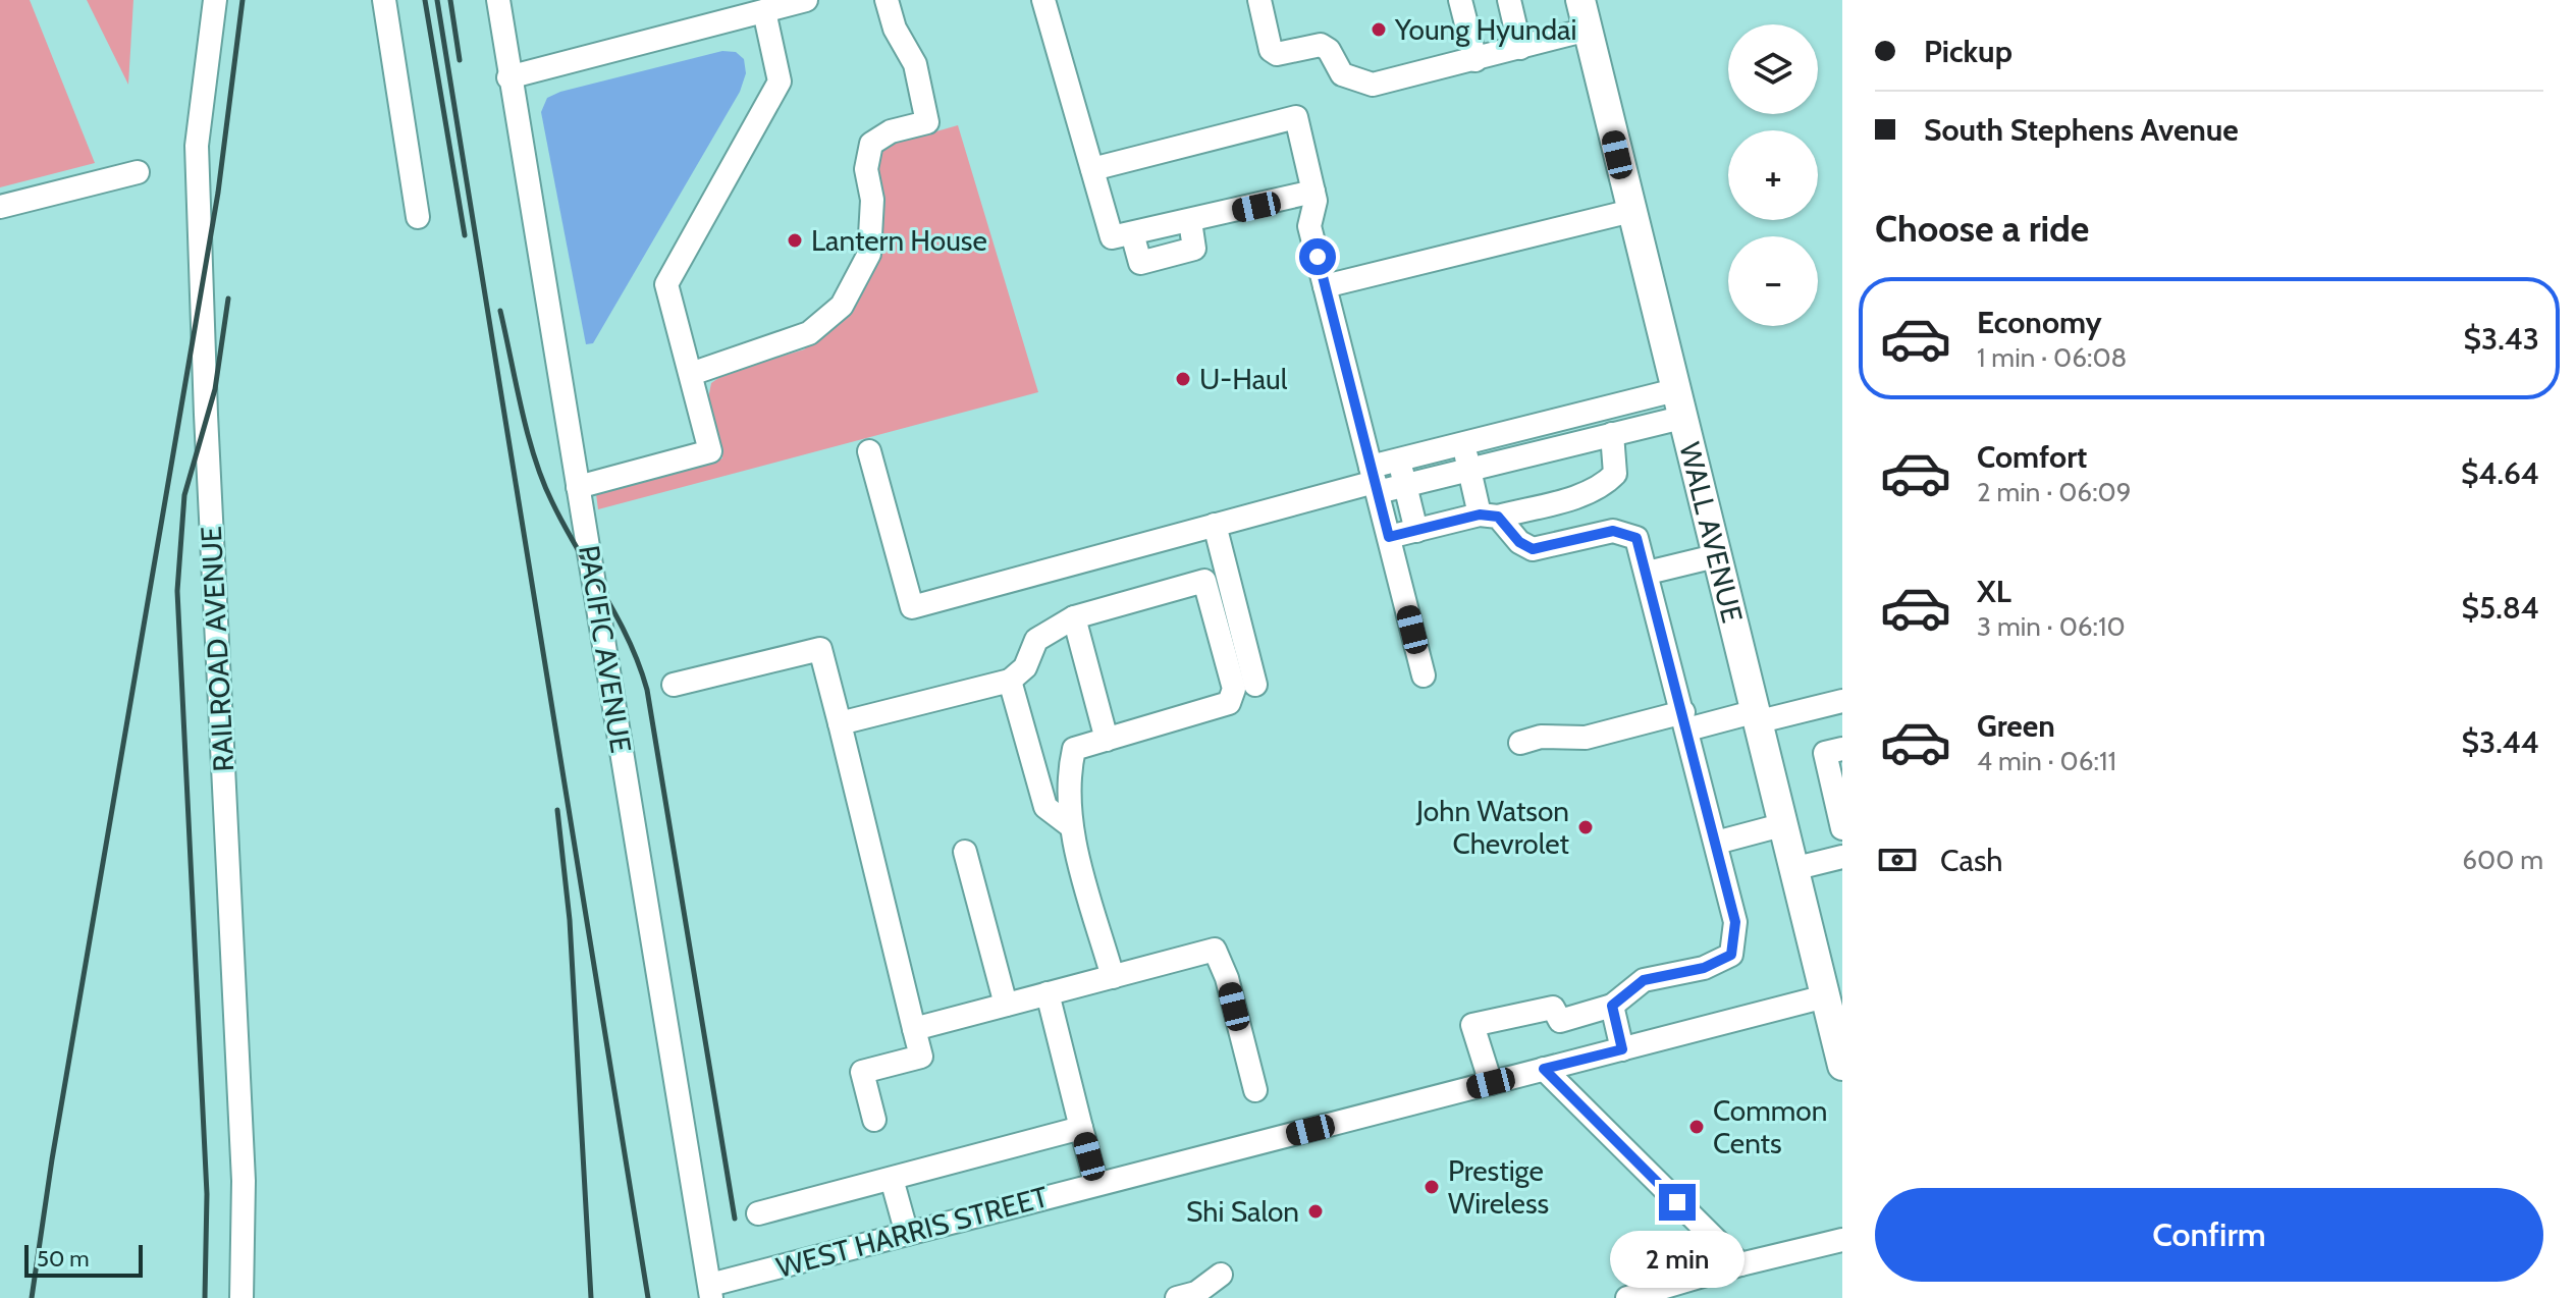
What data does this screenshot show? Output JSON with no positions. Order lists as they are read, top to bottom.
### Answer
{
  "streets": {
    "main road": ["WALL AVENUE"],
    "street": ["RAILROAD AVENUE", "PACIFIC AVENUE", "WEST HARRIS STREET"]
  },
  "crossings": [
    ["WALL AVENUE", "WEST HARRIS STREET"],
    ["PACIFIC AVENUE", "WEST HARRIS STREET"]
  ],
  "places": [
    "Young Hyundai",
    "Lantern House",
    "U-Haul",
    "John Watson Chevrolet",
    "Common Cents",
    "Prestige Wireless",
    "Shi Salon"
  ],
  "scale_bar": "50 m",
  "page": {
    "banner": ["Pickup", "South Stephens Avenue"],
    "map_buttons": ["+", "−"],
    "heading": "Choose a ride",
    "list": [
      {
        "name": "Economy",
        "note": "1 min · 06:08",
        "value": "$3.43"
      },
      {
        "name": "Comfort",
        "note": "2 min · 06:09",
        "value": "$4.64"
      },
      {
        "name": "XL",
        "note": "3 min · 06:10",
        "value": "$5.84"
      },
      {
        "name": "Green",
        "note": "4 min · 06:11",
        "value": "$3.44"
      }
    ],
    "pay": ["Cash", "600 m"],
    "buttons": "Confirm",
    "bubble": "2 min",
    "scale": "50 m"
  }
}
